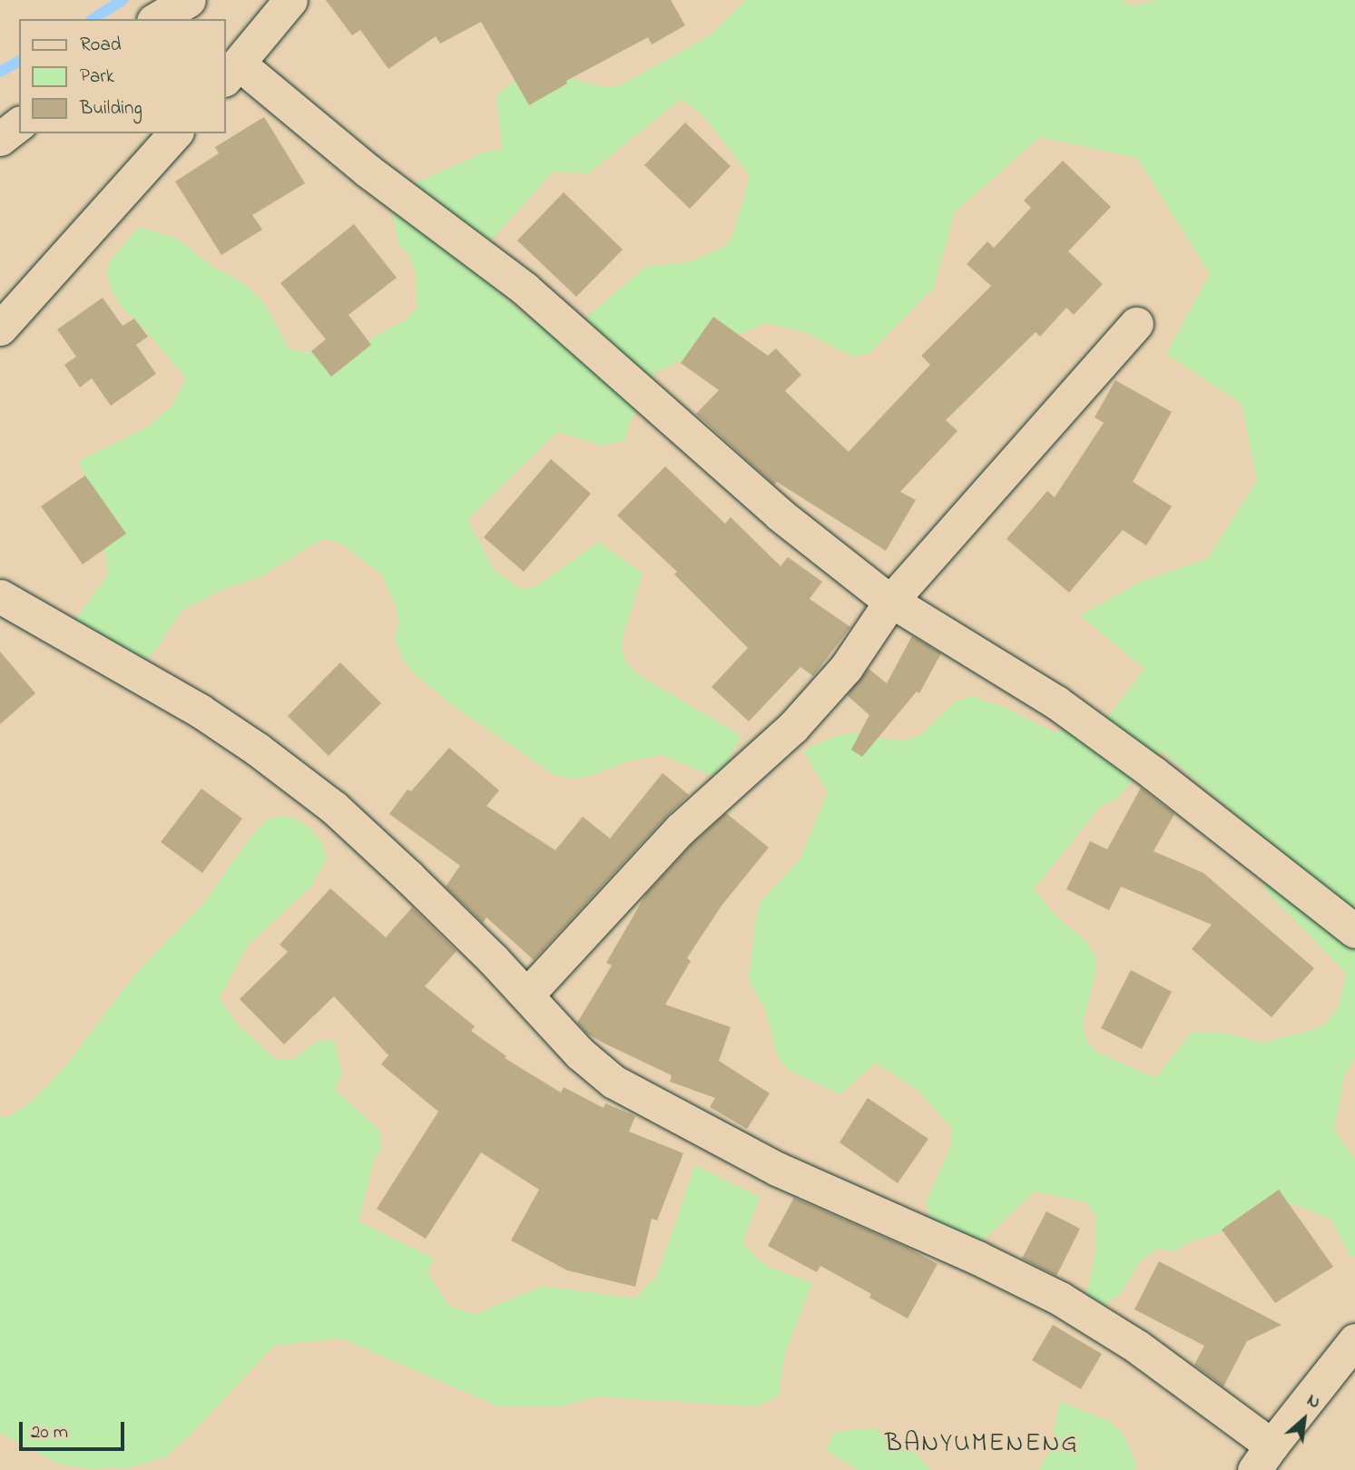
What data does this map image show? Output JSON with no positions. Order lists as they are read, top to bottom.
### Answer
{
  "districts": ["BANYUMENENG"],
  "legend": ["Road", "Park", "Building"],
  "scale_bar": "20 m",
  "north": "top right"
}
